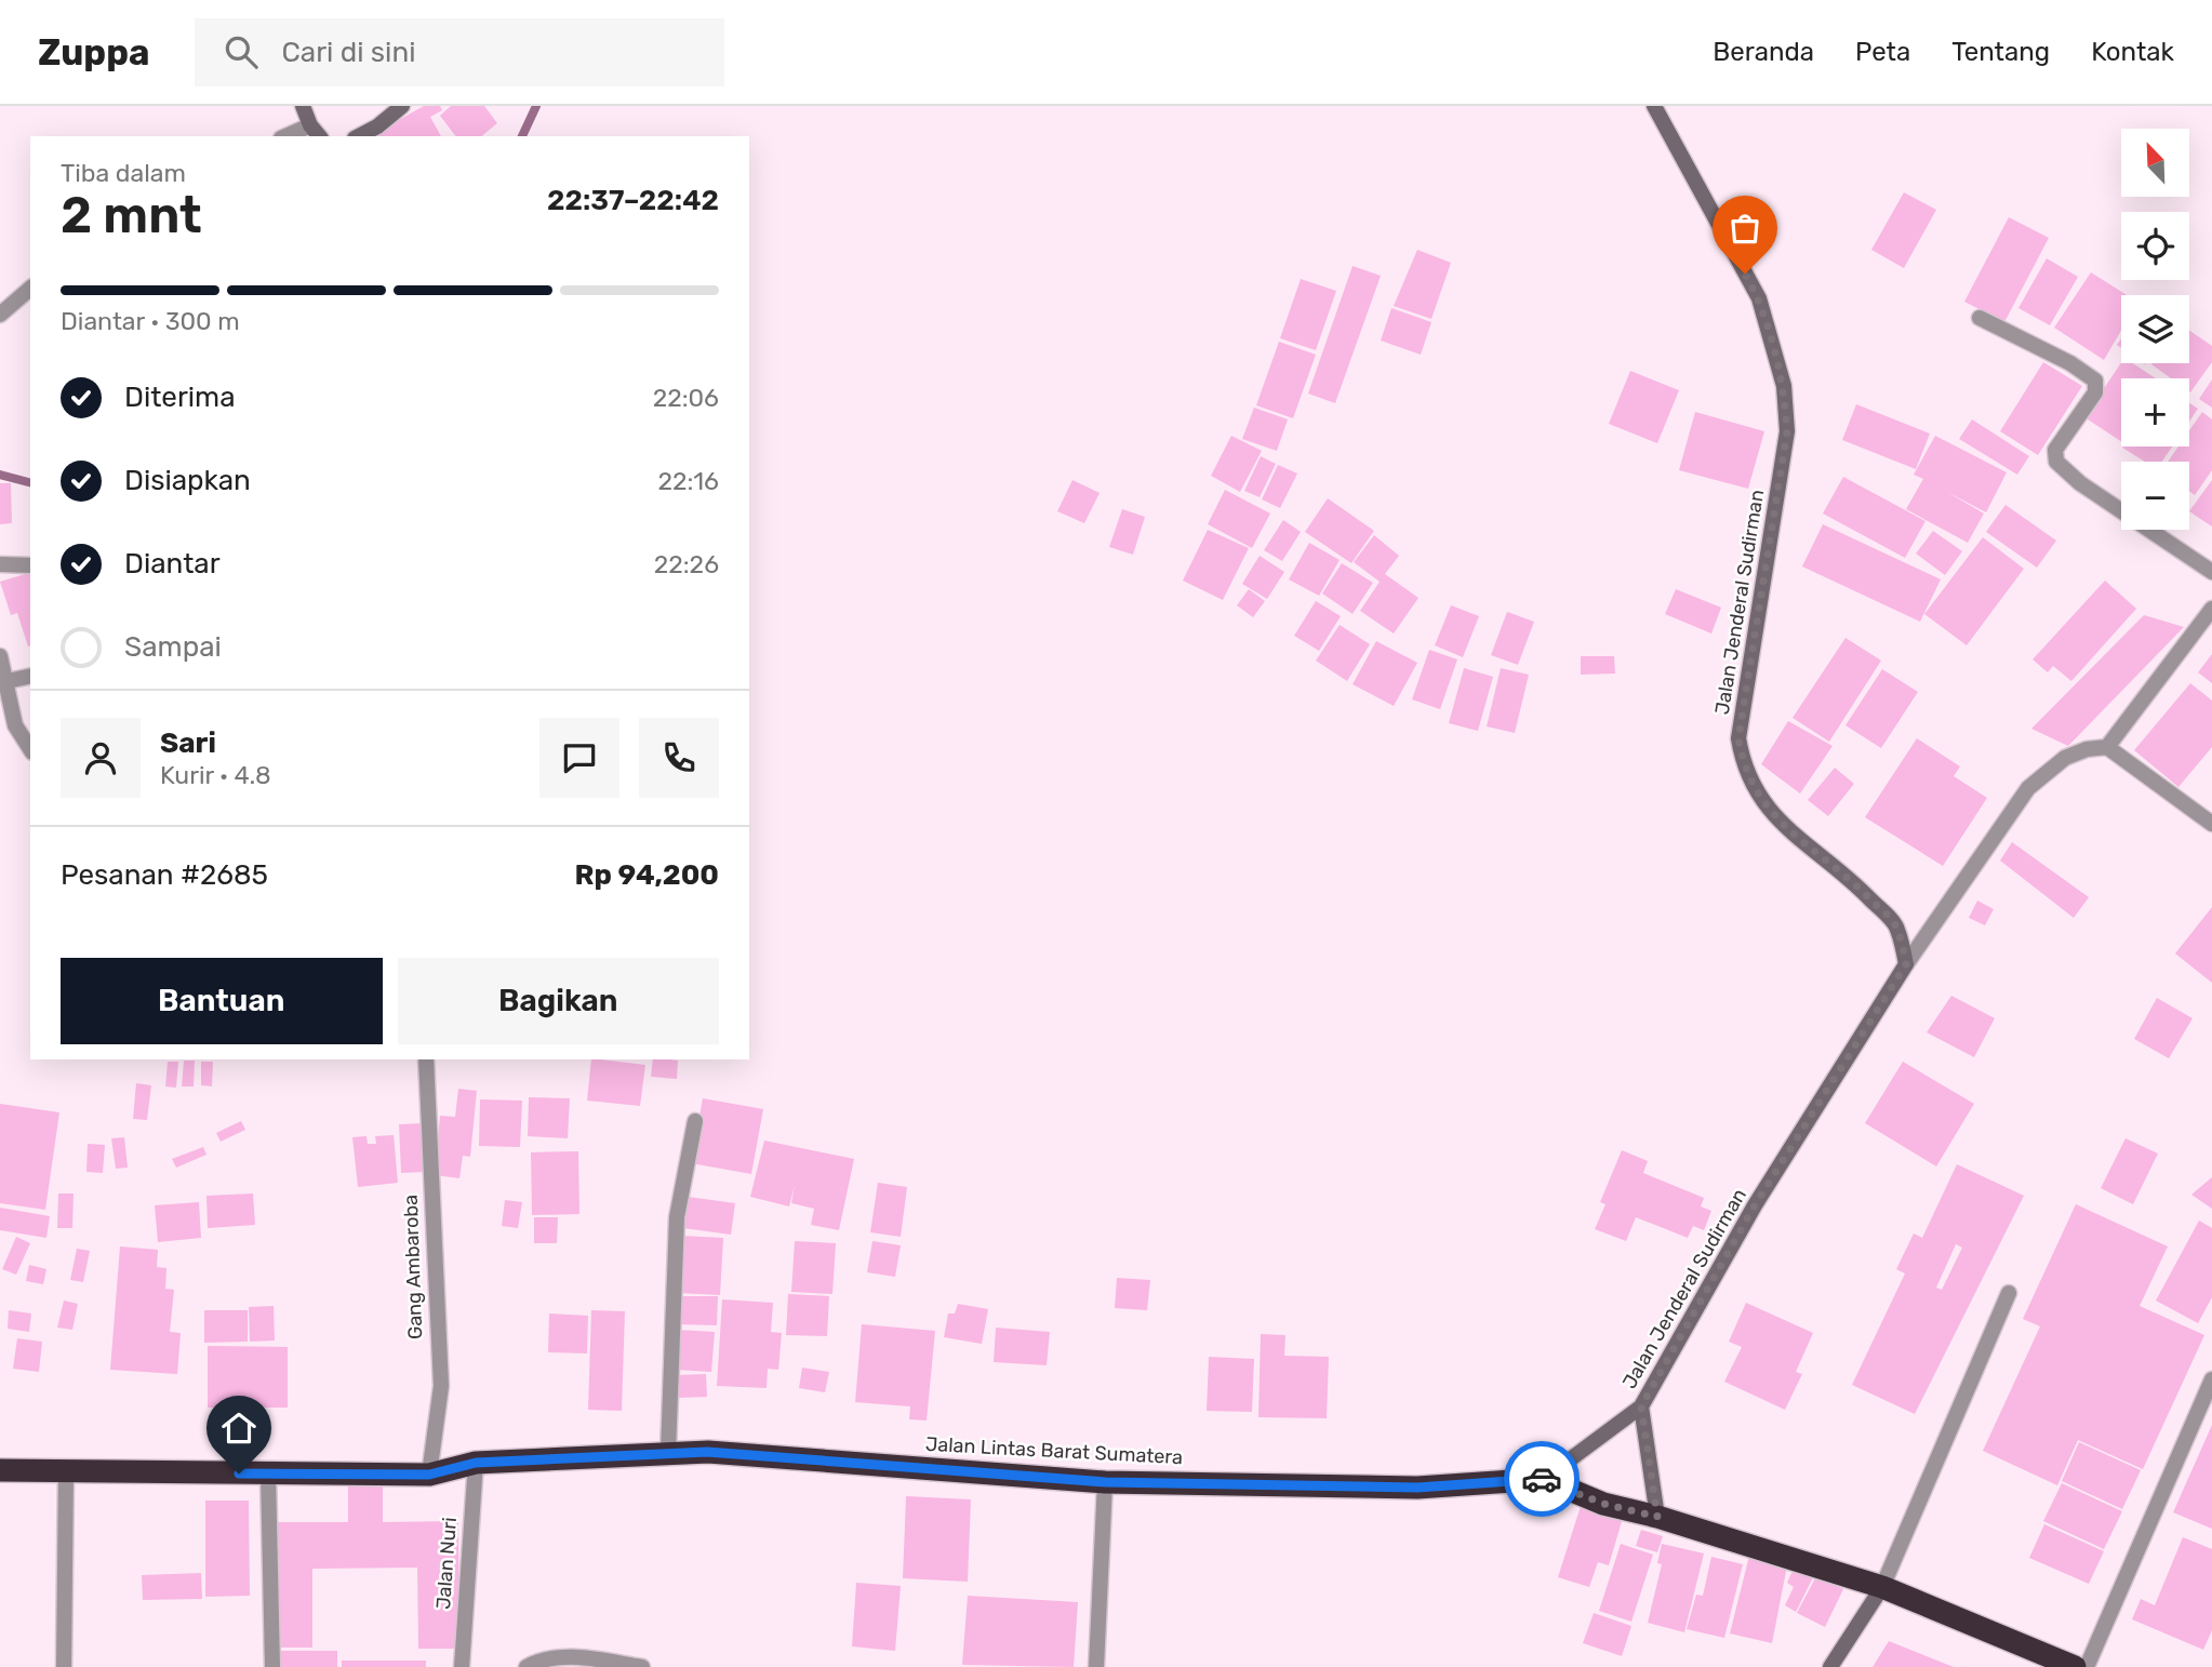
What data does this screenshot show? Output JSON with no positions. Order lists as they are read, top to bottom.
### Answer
{
  "streets": {
    "highway": ["Jalan Lintas Barat Sumatera"],
    "main road": ["Jalan Jenderal Sudirman"],
    "street": ["Gang Ambaroba", "Jalan Nuri"]
  },
  "crossings": [
    ["Jalan Jenderal Sudirman", "Jalan Lintas Barat Sumatera"],
    ["Gang Ambaroba", "Jalan Lintas Barat Sumatera"],
    ["Jalan Lintas Barat Sumatera", "Jalan Nuri"]
  ],
  "north": "top left",
  "page": {
    "header": "Zuppa",
    "search": "Cari di sini",
    "nav": [
      "Beranda",
      "Peta",
      "Tentang",
      "Kontak"
    ],
    "map_buttons": ["+", "−"],
    "heading": ["2 mnt", "Tiba dalam", "22:37–22:42"],
    "panel": [
      "Sari",
      "Kurir · 4.8",
      "Pesanan #2685",
      "Rp 94,200"
    ],
    "bar": "Diantar · 300 m",
    "list": [
      ["Diterima", "22:06"],
      ["Disiapkan", "22:16"],
      ["Diantar", "22:26"],
      "Sampai"
    ],
    "buttons": ["Bantuan", "Bagikan"]
  }
}
